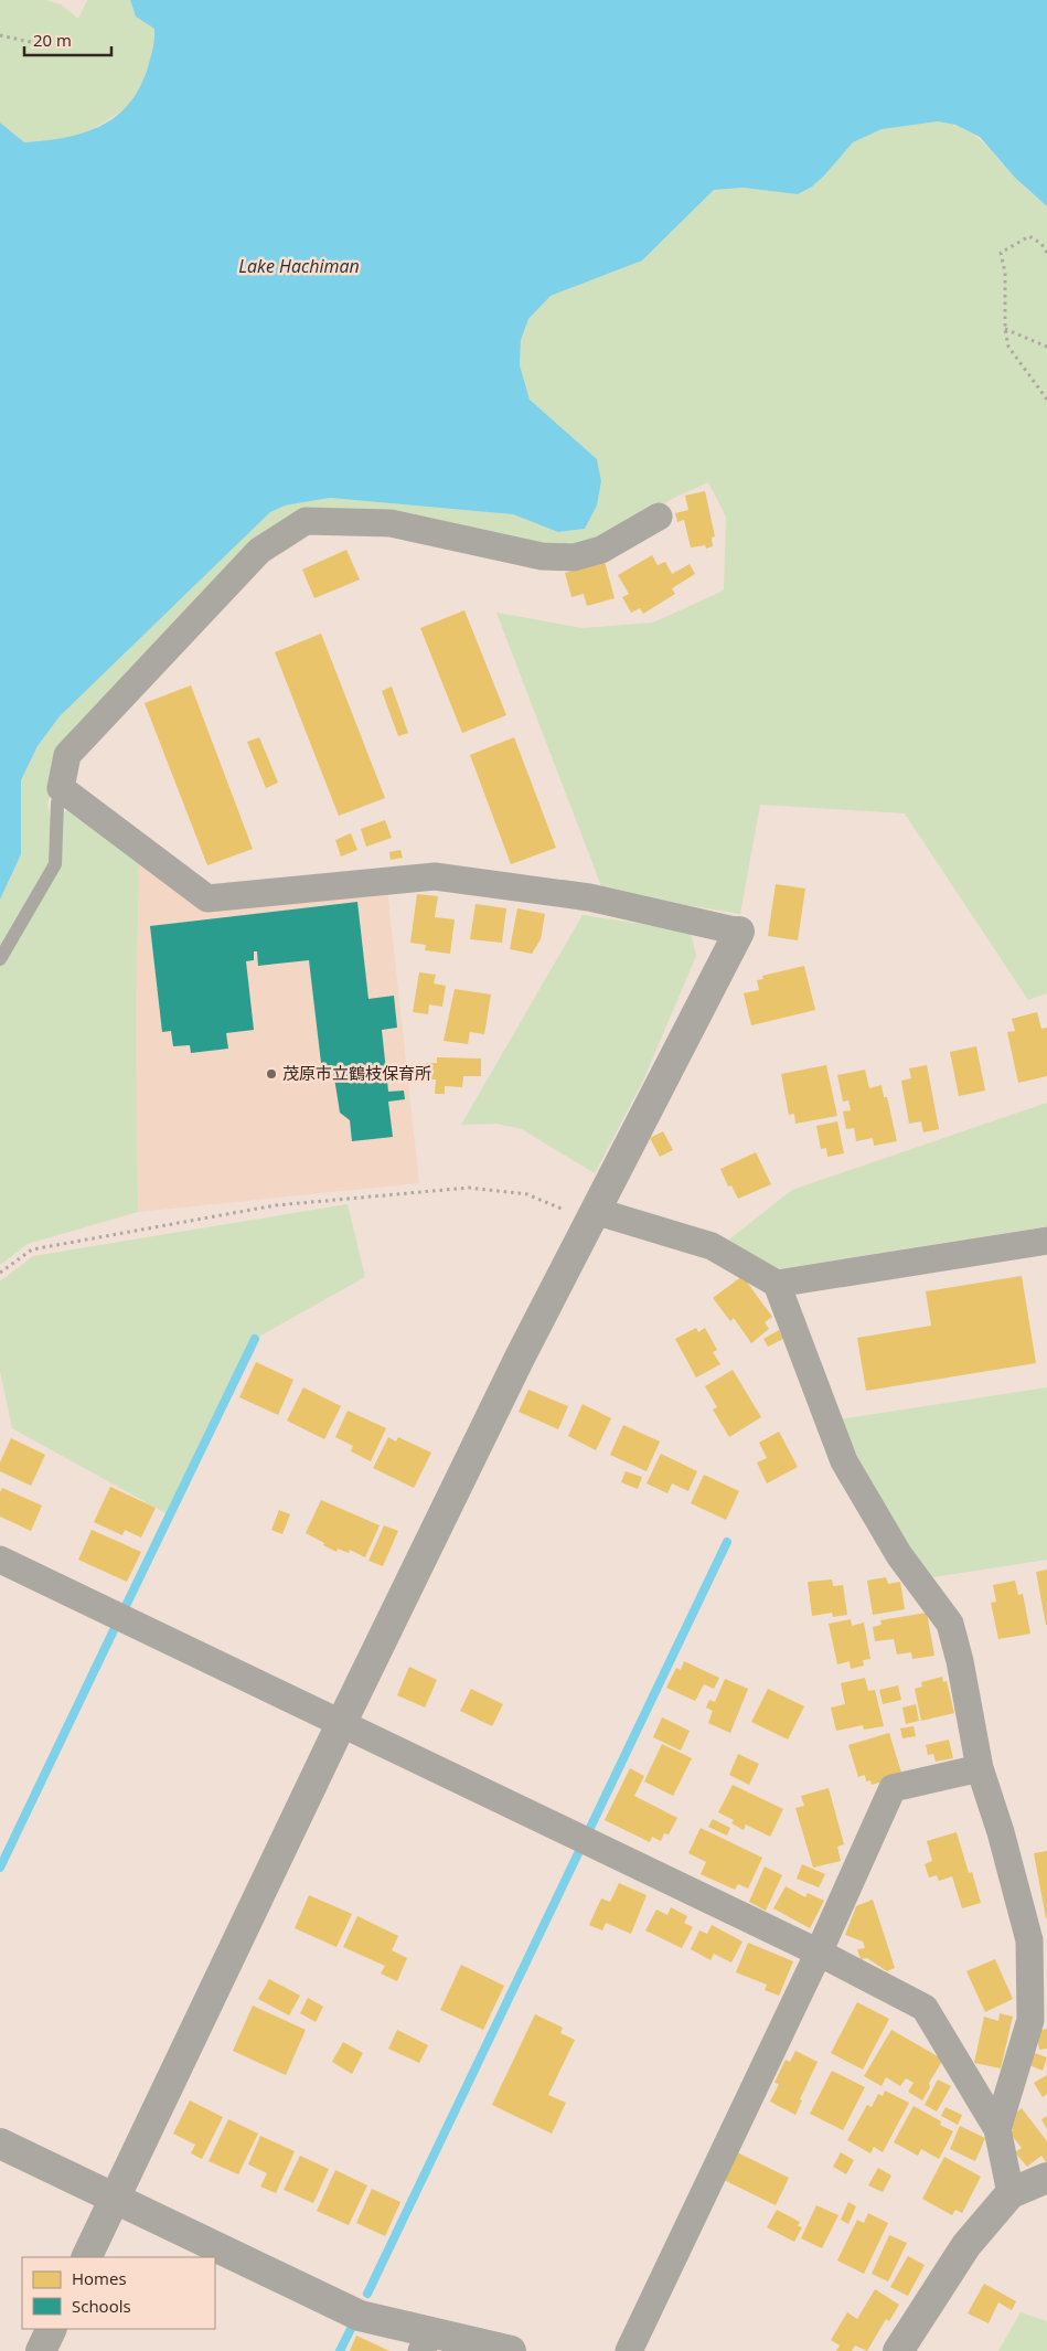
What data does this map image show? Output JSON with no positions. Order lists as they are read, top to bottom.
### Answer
{
  "water": ["Lake Hachiman"],
  "places": ["茂原市立鶴枝保育所"],
  "legend": ["Homes", "Schools"],
  "scale_bar": "20 m"
}
